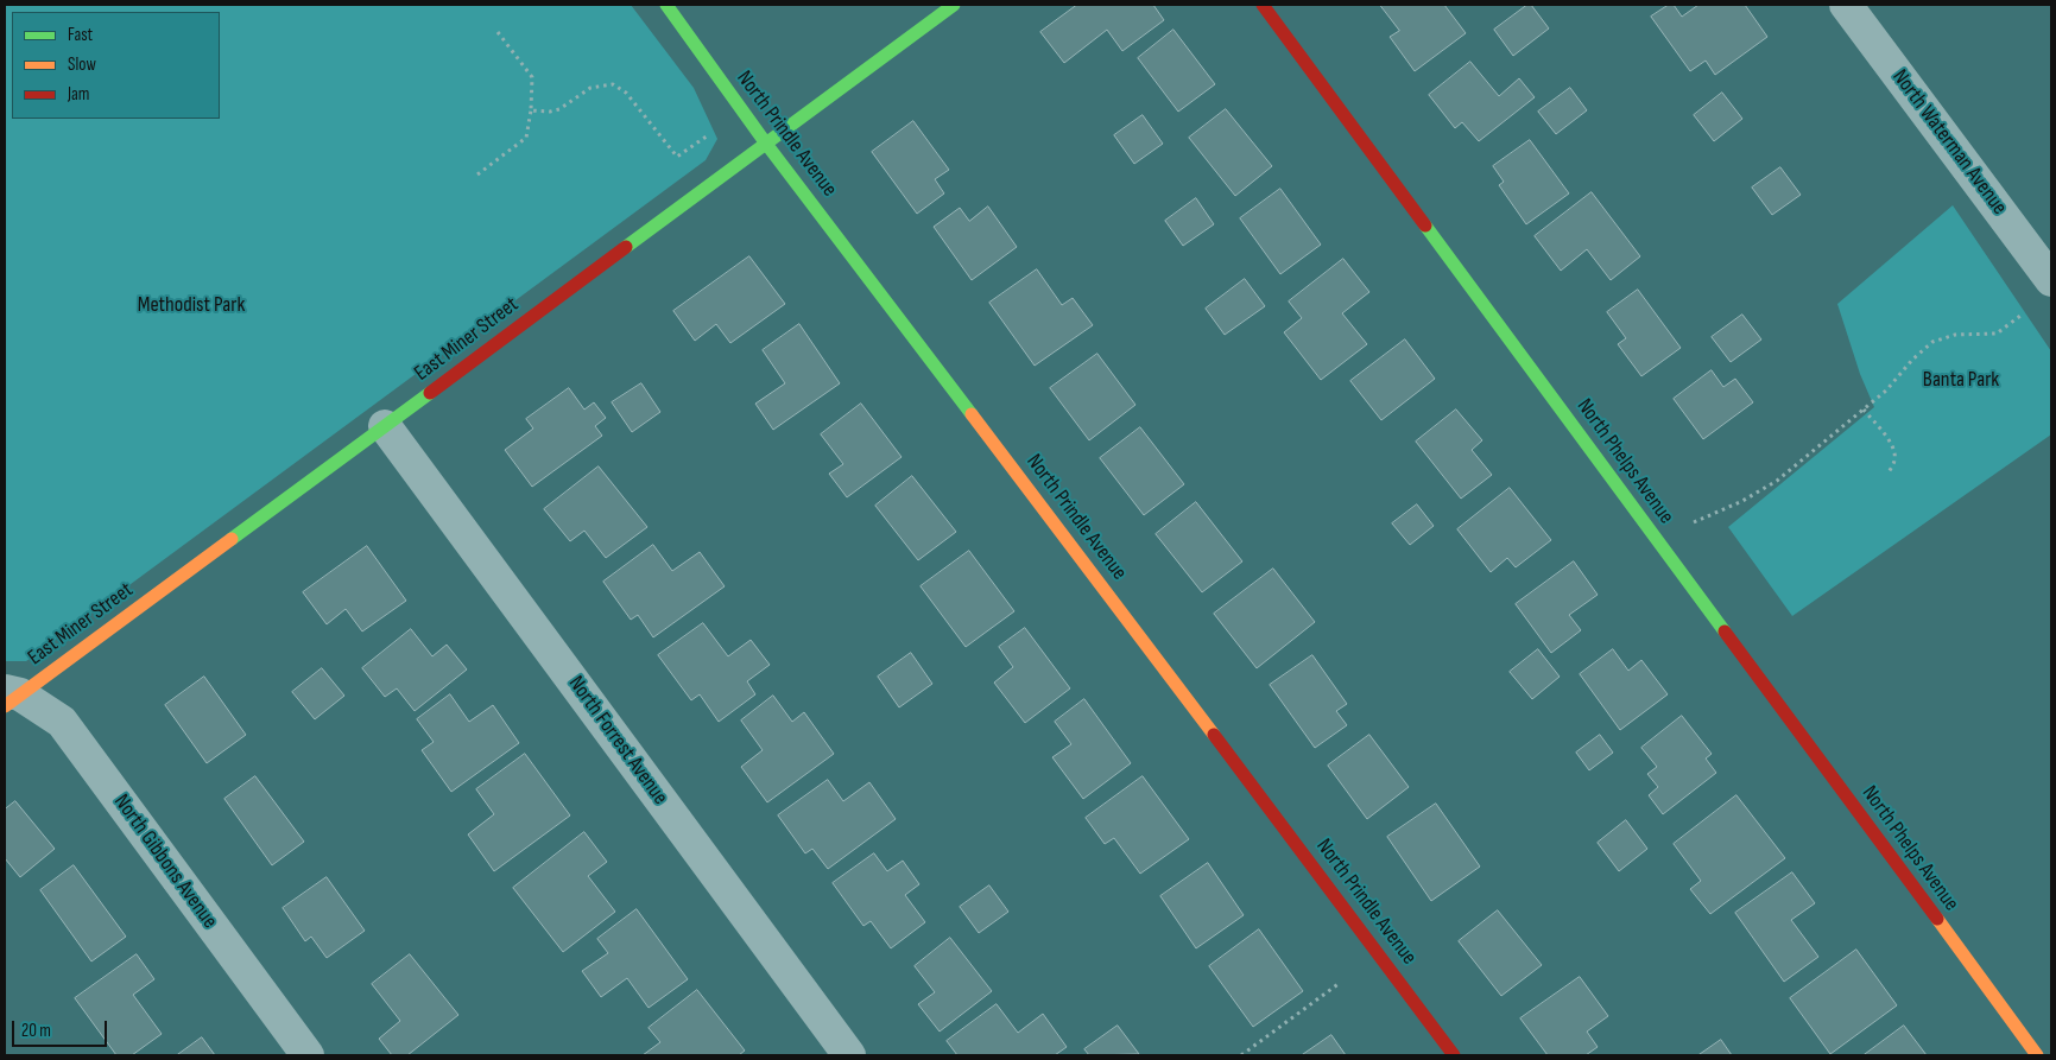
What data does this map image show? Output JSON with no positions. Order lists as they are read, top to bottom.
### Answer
{
  "streets": {
    "street": [
      "North Prindle Avenue",
      "North Waterman Avenue",
      "East Miner Street",
      "North Phelps Avenue",
      "North Forrest Avenue",
      "North Gibbons Avenue"
    ]
  },
  "crossings": [
    ["North Prindle Avenue", "East Miner Street"],
    ["East Miner Street", "North Forrest Avenue"],
    ["East Miner Street", "North Gibbons Avenue"]
  ],
  "parks": ["Methodist Park", "Banta Park"],
  "legend": ["Fast", "Slow", "Jam"],
  "scale_bar": "20 m"
}
